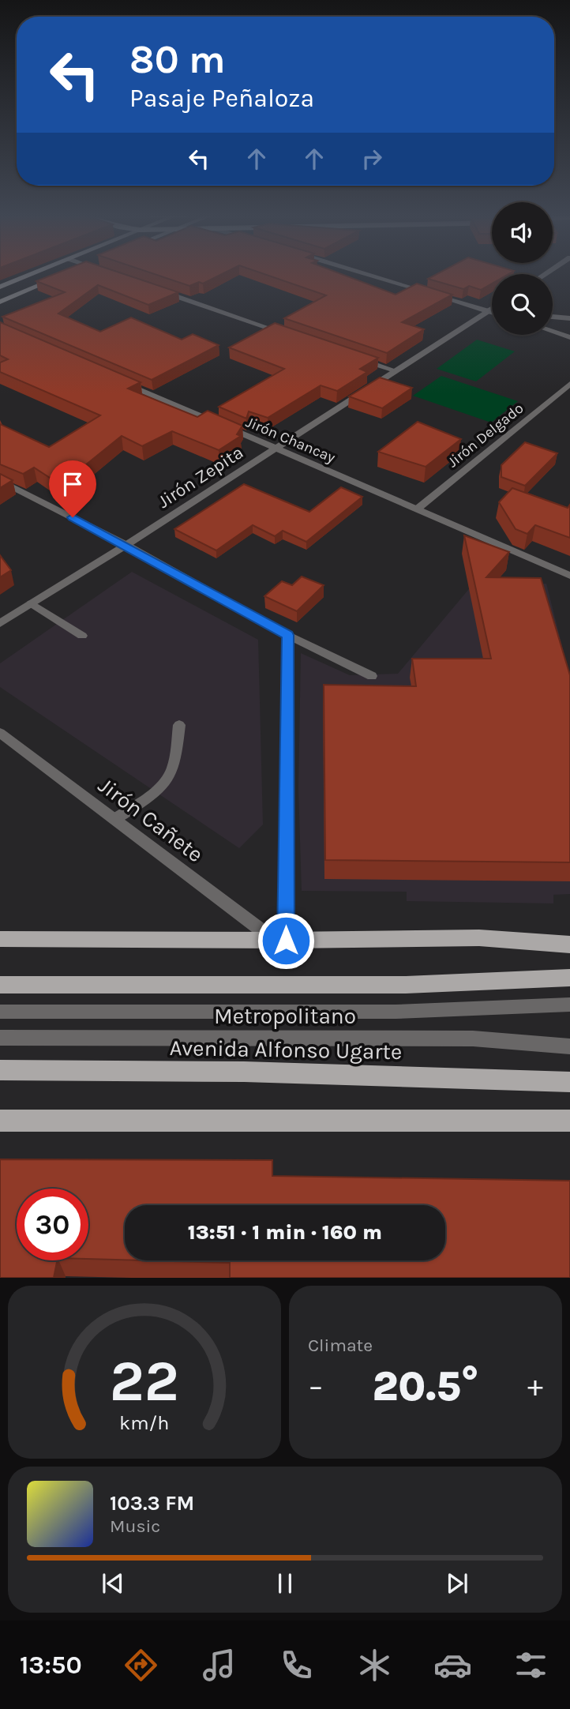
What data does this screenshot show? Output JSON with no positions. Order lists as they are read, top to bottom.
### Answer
{
  "streets": {
    "main road": ["Avenida Alfonso Ugarte"],
    "street": [
      "Jirón Delgado",
      "Jirón Chancay",
      "Jirón Zepita",
      "Jirón Cañete",
      "Metropolitano"
    ]
  },
  "crossings": [
    ["Jirón Delgado", "Jirón Chancay"],
    ["Jirón Chancay", "Jirón Zepita"]
  ],
  "page": {
    "turn": ["80 m", "Pasaje Peñaloza"],
    "limit": "30",
    "trip": "13:51 · 1 min · 160 m",
    "tile": "Climate",
    "heat": ["−", "20.5°", "+"],
    "song": ["103.3 FM", "Music"],
    "tabs": "13:50",
    "gauge": ["22", "km/h"]
  }
}
